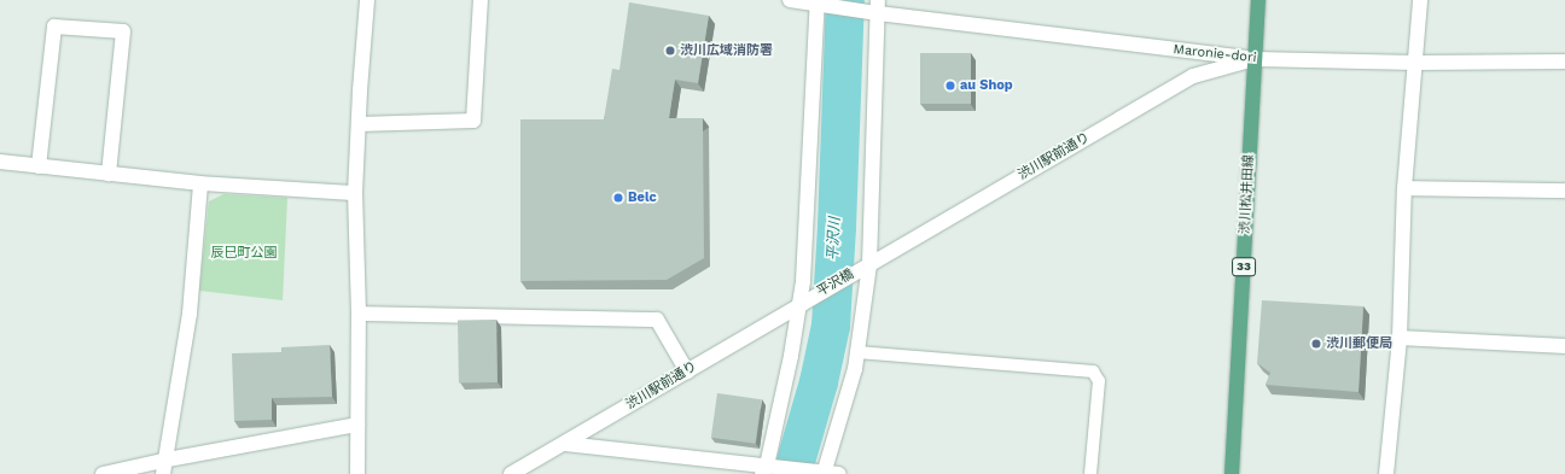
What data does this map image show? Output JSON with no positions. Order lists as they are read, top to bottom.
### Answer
{
  "streets": {
    "main road": ["渋川松井田線", "33"],
    "street": ["Maronie-dori", "渋川駅前通り", "平沢橋"]
  },
  "crossings": [
    ["Maronie-dori", "渋川駅前通り"],
    ["Maronie-dori", "渋川松井田線"],
    ["渋川駅前通り", "渋川松井田線"],
    ["渋川駅前通り", "平沢橋"]
  ],
  "water": ["平沢川"],
  "parks": ["辰巳町公園"],
  "places": [
    "渋川広域消防署",
    "au Shop",
    "Belc",
    "渋川郵便局"
  ]
}
